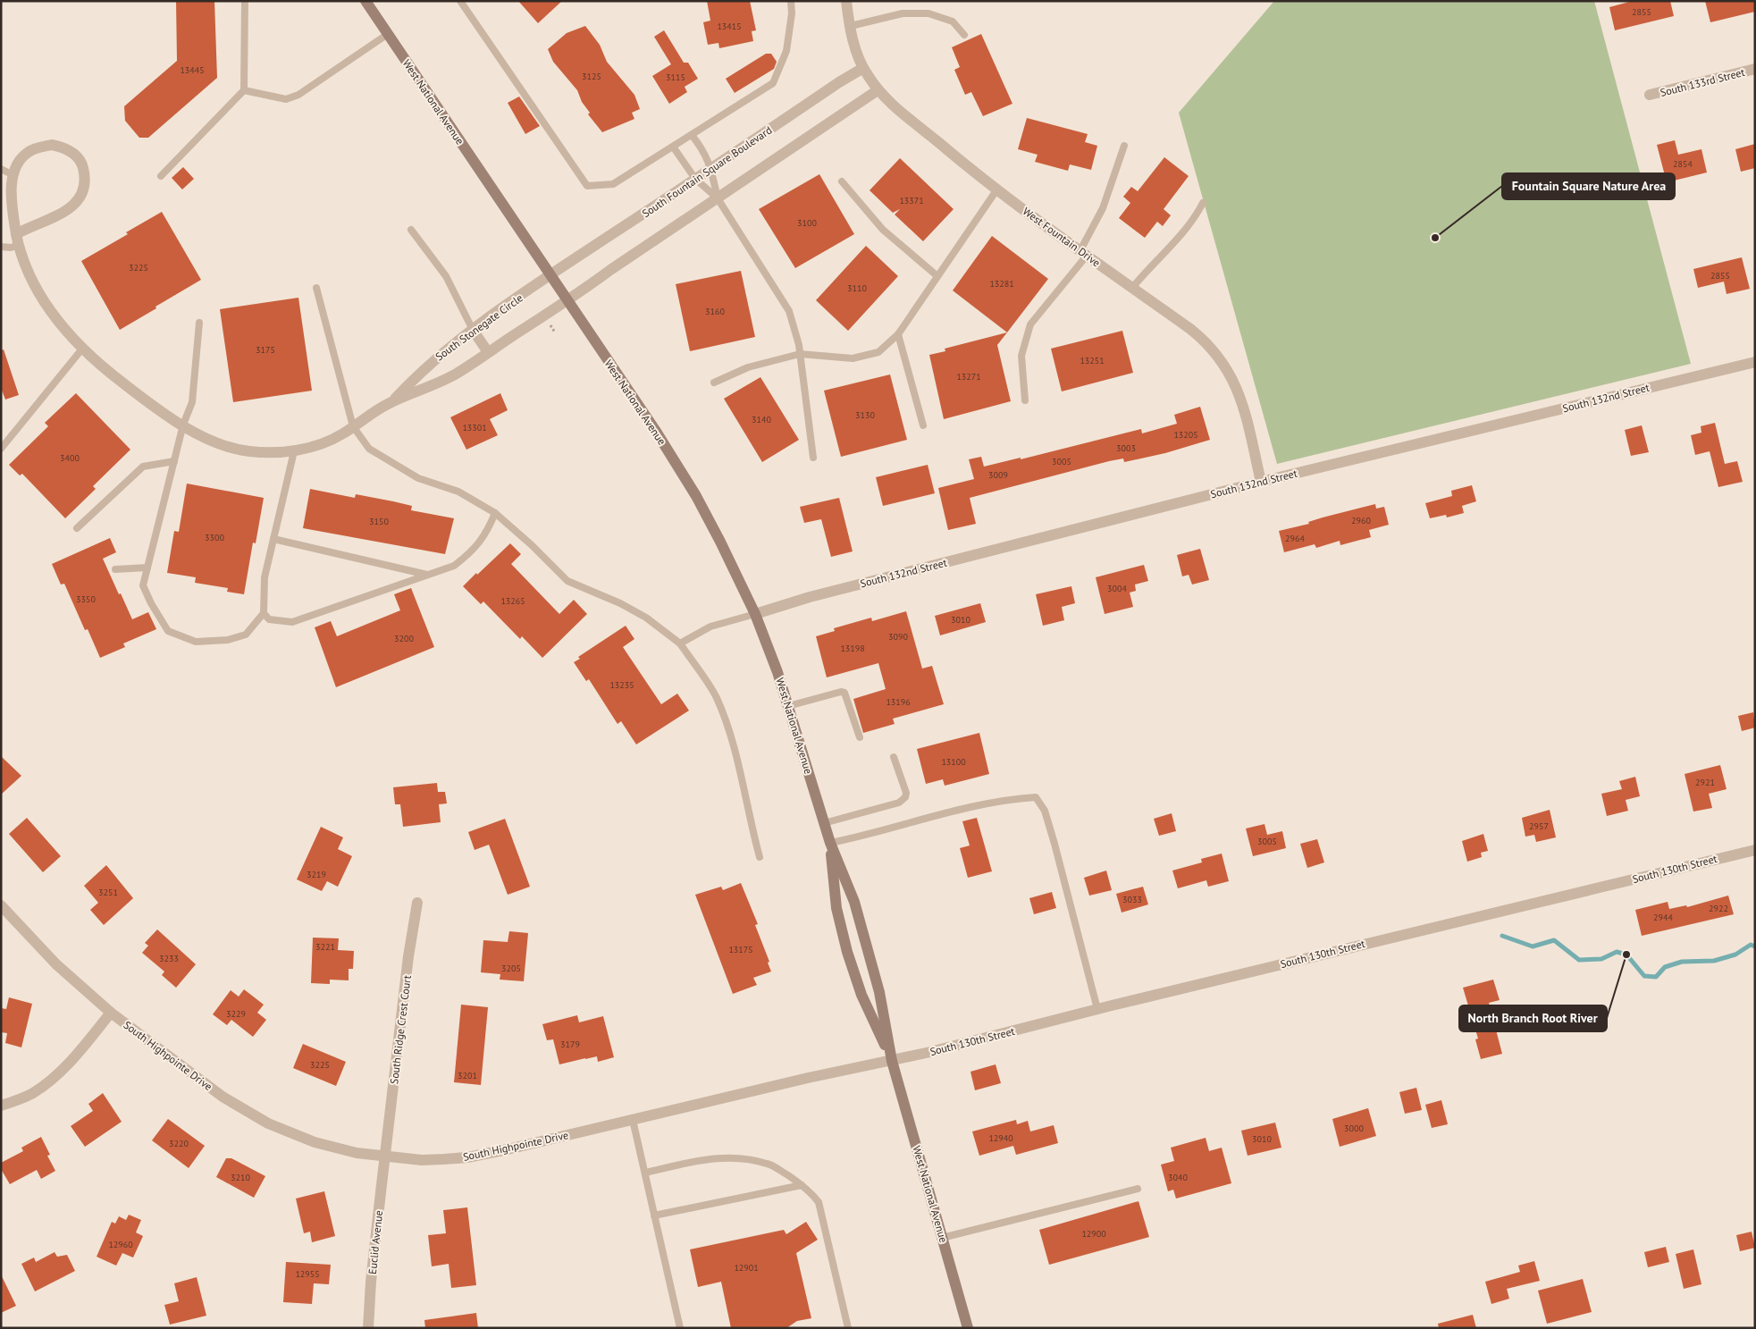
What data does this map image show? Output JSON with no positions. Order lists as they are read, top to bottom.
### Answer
{
  "streets": {
    "main road": ["West National Avenue"],
    "street": [
      "South 133rd Street",
      "South Fountain Square Boulevard",
      "West Fountain Drive",
      "South Stonegate Circle",
      "South 132nd Street",
      "South 130th Street",
      "South Ridge Crest Court",
      "South Highpointe Drive",
      "Euclid Avenue"
    ]
  },
  "crossings": [
    ["West National Avenue", "South Fountain Square Boulevard"],
    ["West National Avenue", "South Stonegate Circle"],
    ["West National Avenue", "South 132nd Street"],
    ["West National Avenue", "South 130th Street"],
    ["West National Avenue", "South Highpointe Drive"],
    ["South Fountain Square Boulevard", "West Fountain Drive"],
    ["South Fountain Square Boulevard", "South Stonegate Circle"],
    ["West Fountain Drive", "South 132nd Street"],
    ["South 130th Street", "South Highpointe Drive"],
    ["South Ridge Crest Court", "South Highpointe Drive"],
    ["South Ridge Crest Court", "Euclid Avenue"],
    ["South Highpointe Drive", "Euclid Avenue"]
  ],
  "places": ["Fountain Square Nature Area", "North Branch Root River"],
  "house_numbers": [
    "2855",
    "13415",
    "13445",
    "3125",
    "3115",
    "2854",
    "13371",
    "3100",
    "3225",
    "2855",
    "13281",
    "3110",
    "3160",
    "3175",
    "13251",
    "13271",
    "3130",
    "3140",
    "13301",
    "13205",
    "3003",
    "3400",
    "3005",
    "3009",
    "2960",
    "3150",
    "3300",
    "2964",
    "3004",
    "3350",
    "13265",
    "3010",
    "3090",
    "3200",
    "13198",
    "13235",
    "13196",
    "13100",
    "2921",
    "2957",
    "3005",
    "3219",
    "3251",
    "3033",
    "2922",
    "2944",
    "3221",
    "13175",
    "3233",
    "3205",
    "3229",
    "3179",
    "3225",
    "3201",
    "3000",
    "12940",
    "3010",
    "3220",
    "3210",
    "3040",
    "12900",
    "12960",
    "12901",
    "12955"
  ]
}
